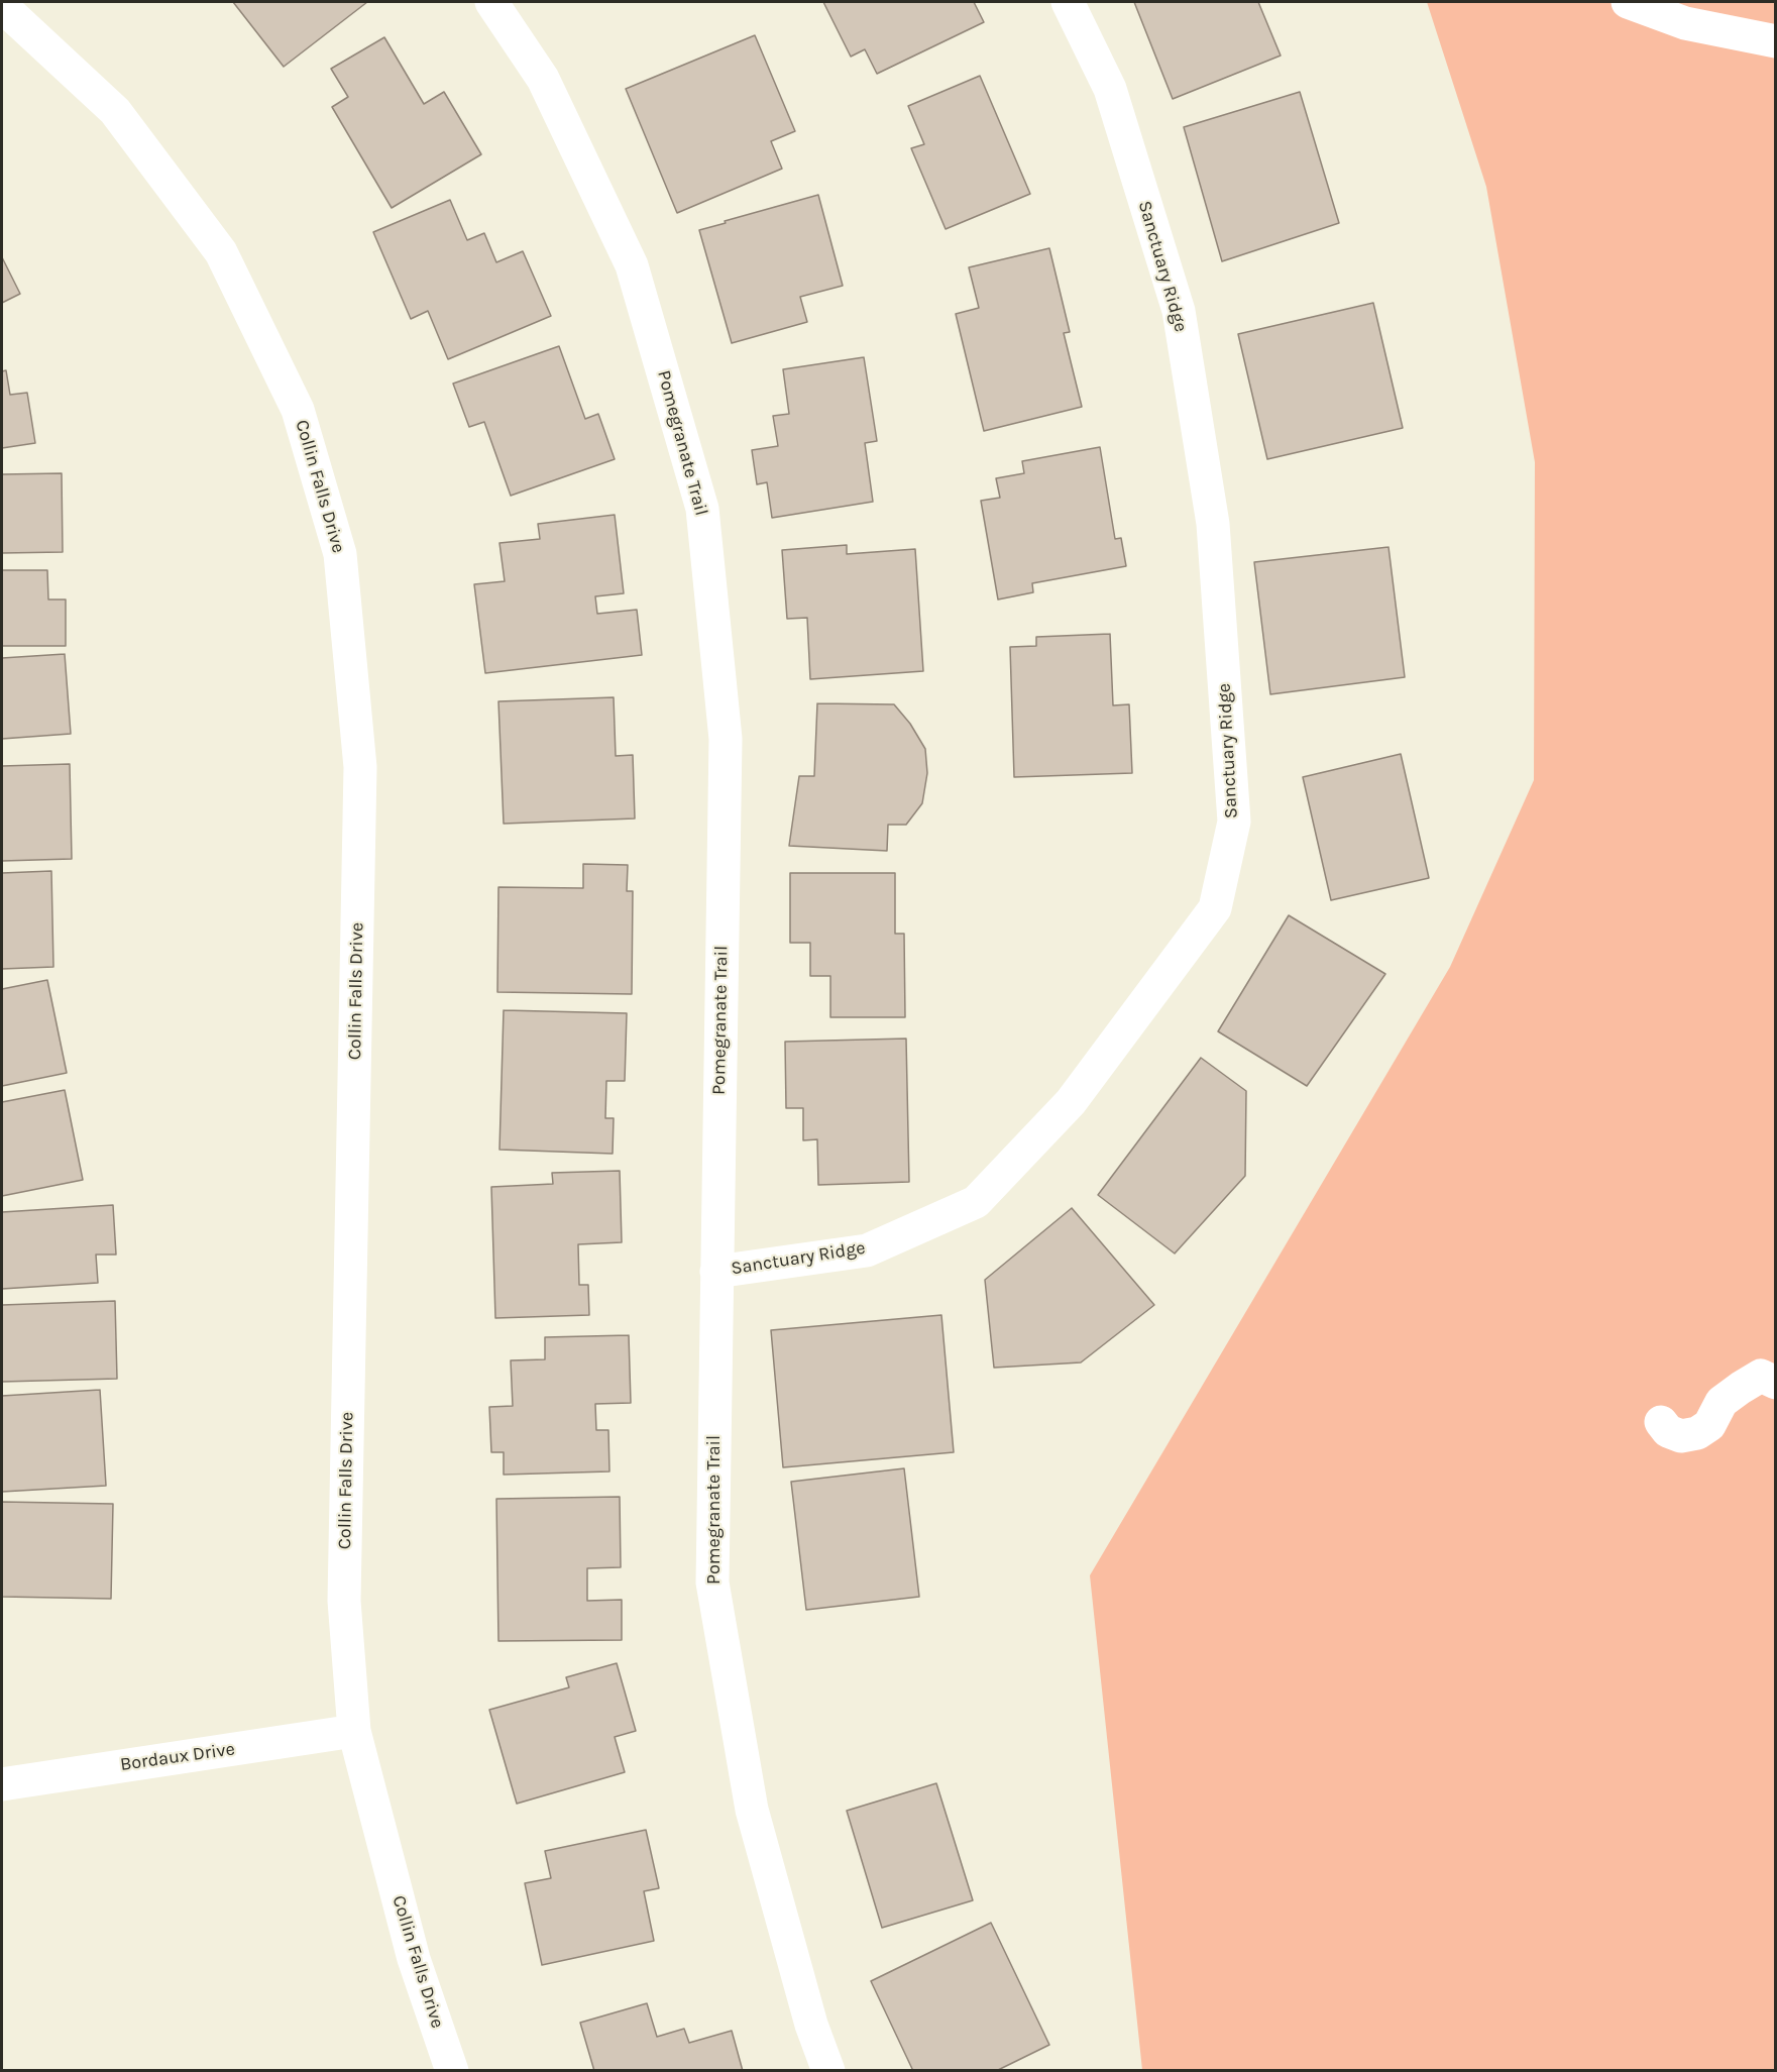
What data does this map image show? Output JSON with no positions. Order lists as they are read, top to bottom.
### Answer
{
  "streets": {
    "street": [
      "Sanctuary Ridge",
      "Pomegranate Trail",
      "Collin Falls Drive",
      "Bordaux Drive"
    ]
  },
  "crossings": [
    ["Sanctuary Ridge", "Pomegranate Trail"],
    ["Collin Falls Drive", "Bordaux Drive"]
  ]
}
